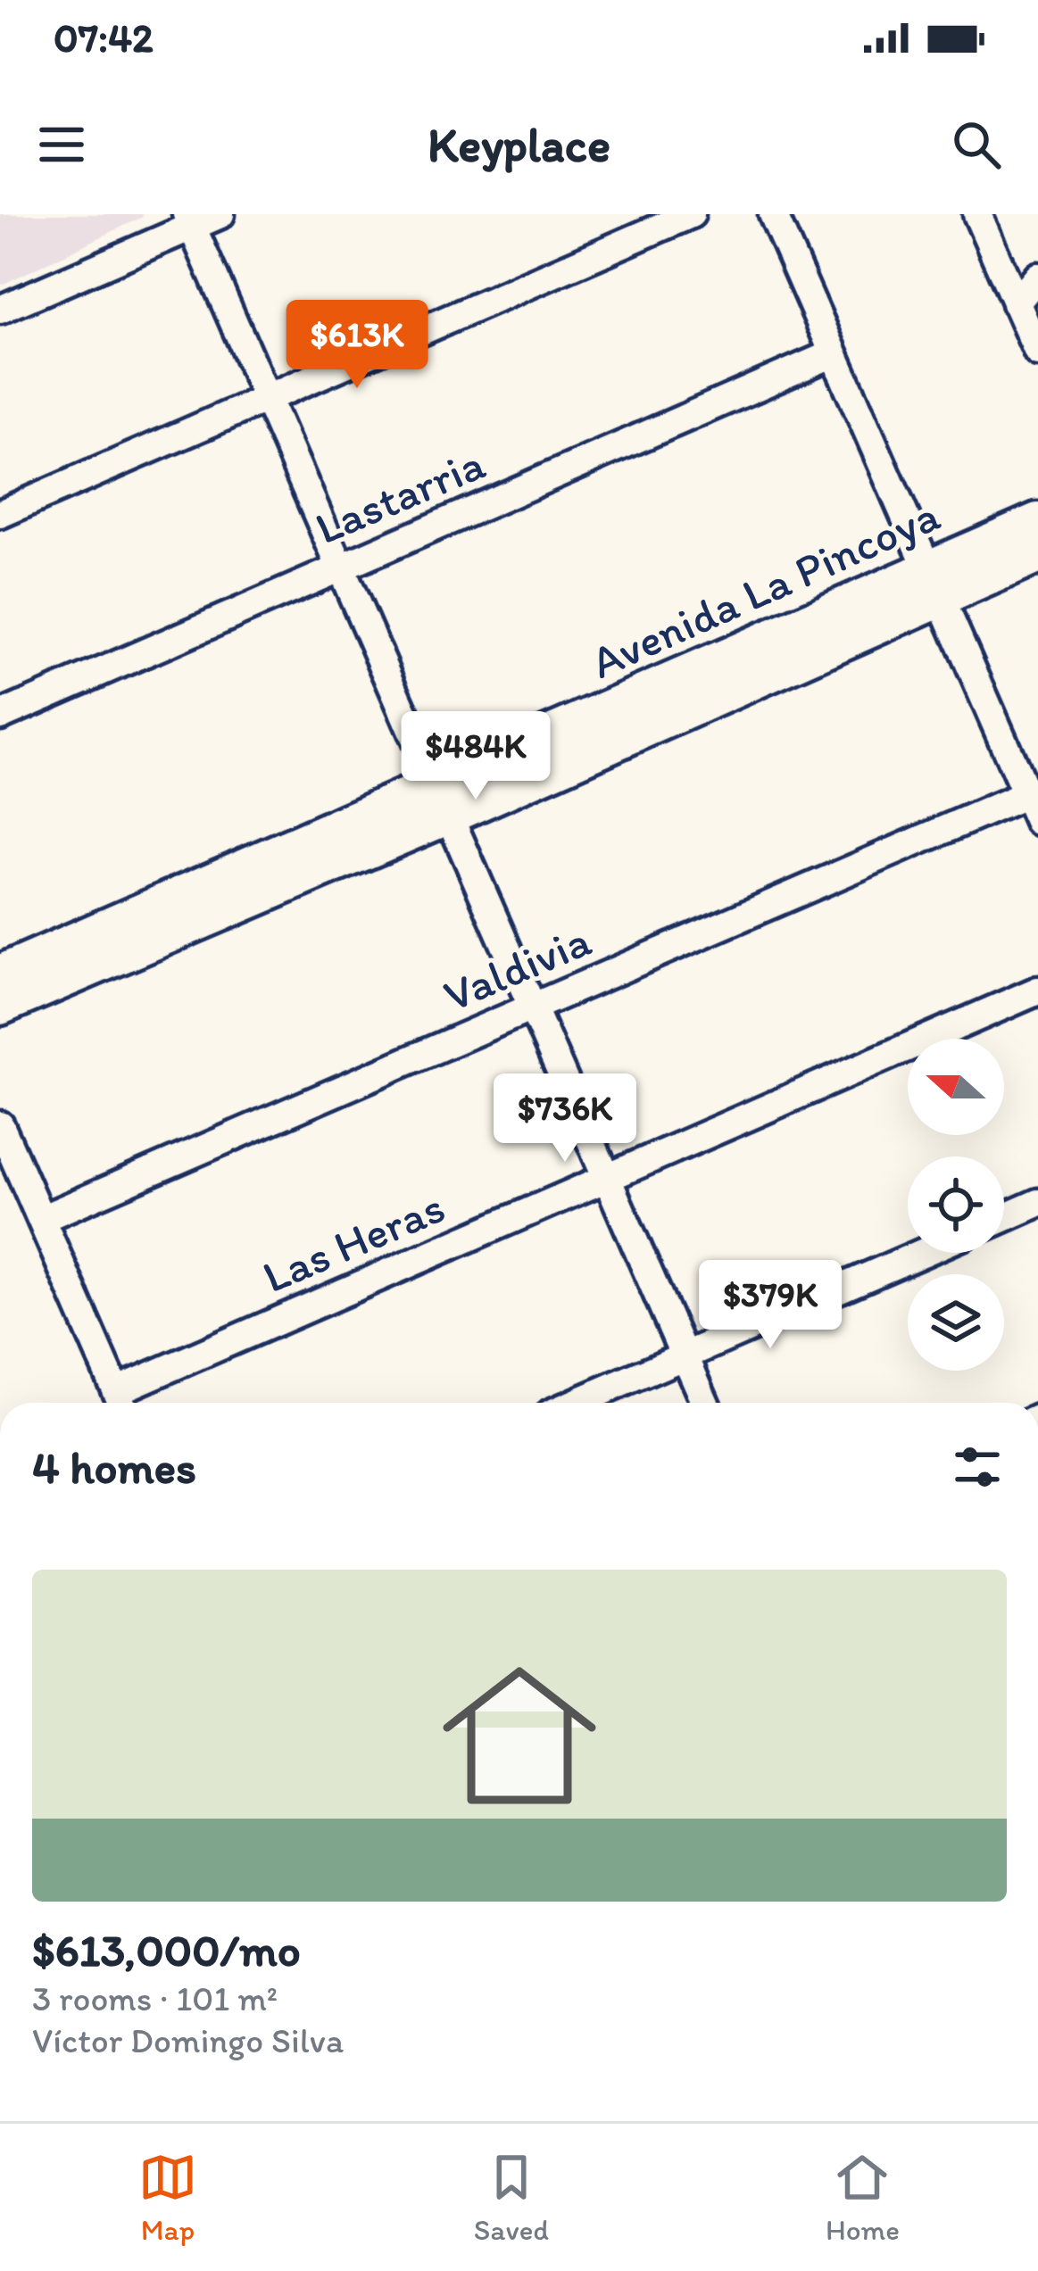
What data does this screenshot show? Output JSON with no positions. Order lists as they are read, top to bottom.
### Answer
{
  "streets": {
    "street": [
      "Lastarria",
      "Avenida La Pincoya",
      "Valdivia",
      "Las Heras"
    ]
  },
  "north": "left",
  "page": {
    "status": "07:42",
    "header": "Keyplace",
    "price": [
      "$613K",
      "$484K",
      "$736K",
      "$379K"
    ],
    "heading": "4 homes",
    "list": [
      {
        "name": "$613,000/mo",
        "note": "3 rooms · 101 m² · Víctor Domingo Silva"
      }
    ],
    "tabs": ["Map", "Saved", "Home"]
  }
}
